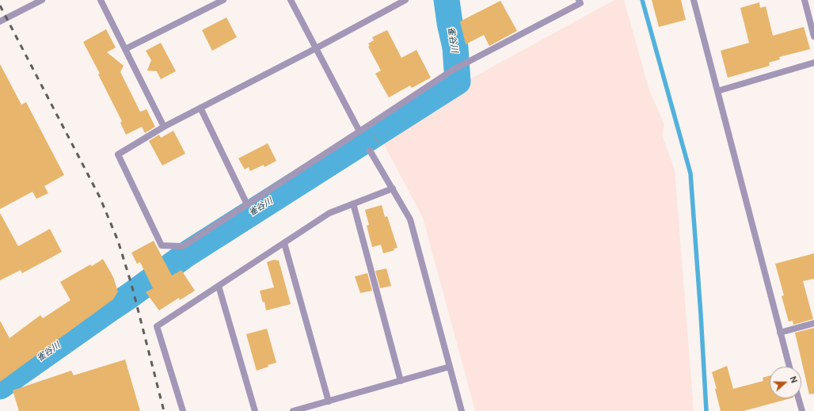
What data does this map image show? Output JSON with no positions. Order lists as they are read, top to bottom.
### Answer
{
  "water": ["雀谷川"],
  "north": "right"
}
